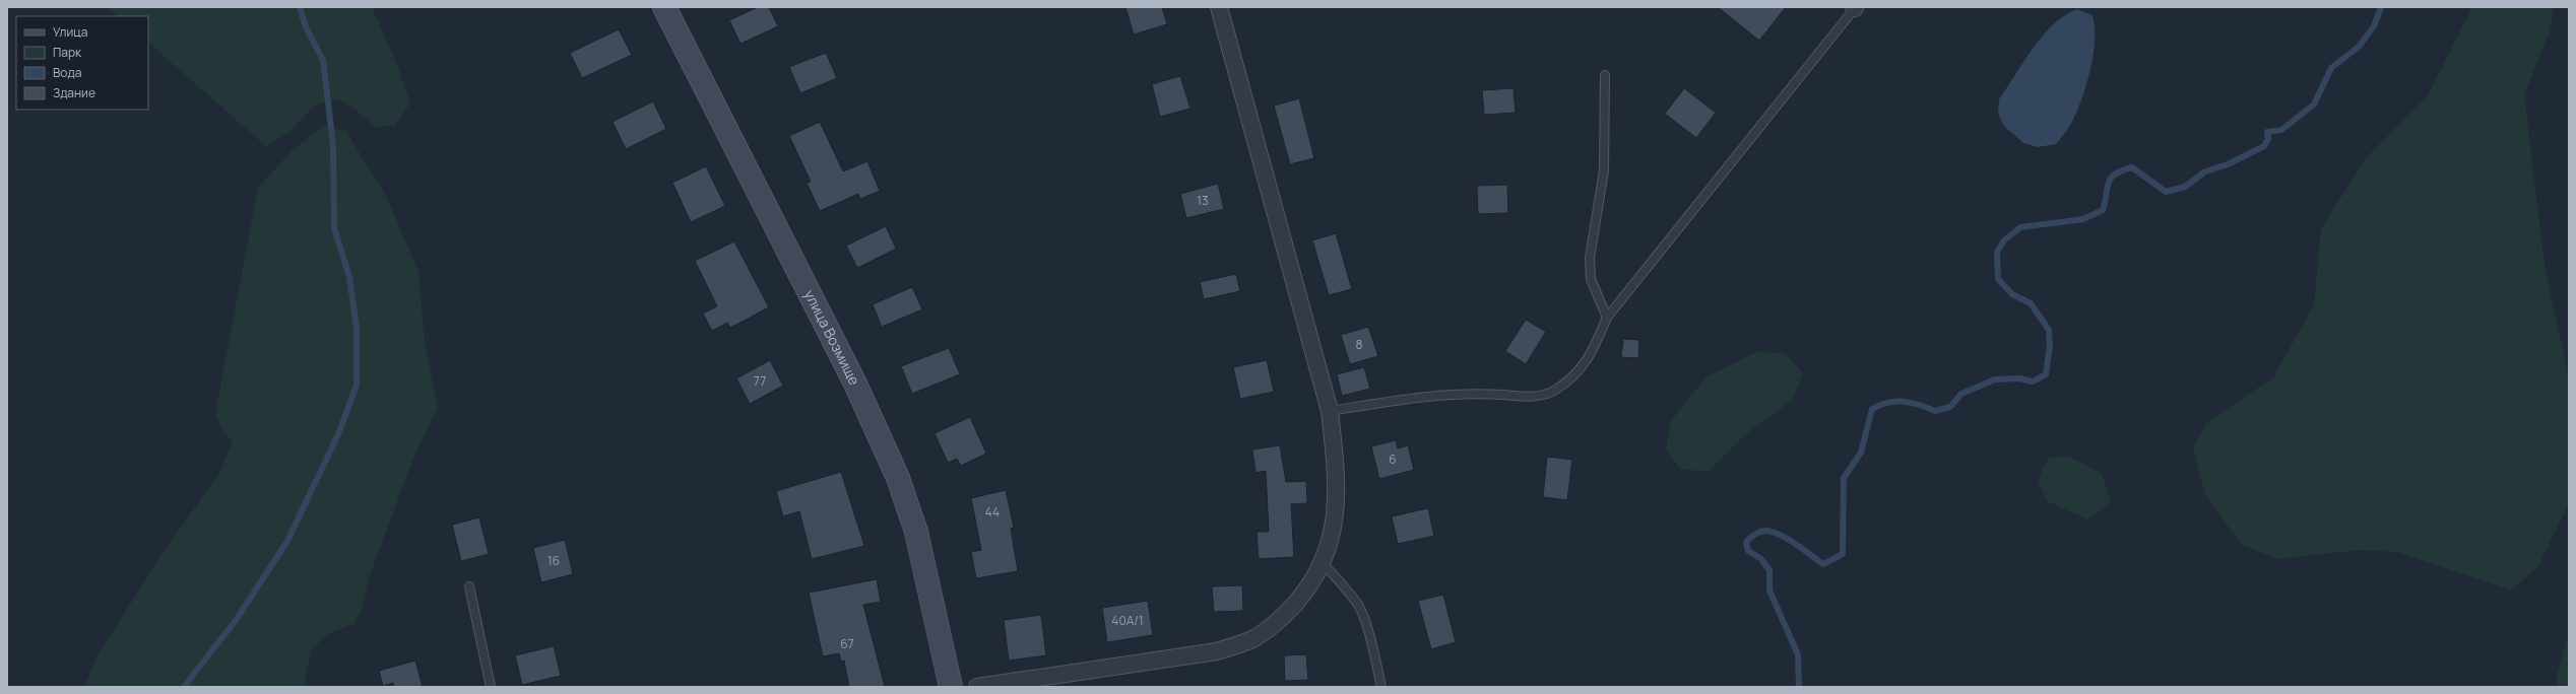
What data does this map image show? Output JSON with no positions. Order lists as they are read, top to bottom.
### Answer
{
  "streets": {
    "main road": ["улица Возмище"]
  },
  "house_numbers": [
    "13",
    "8",
    "77",
    "6",
    "44",
    "16",
    "40А/1",
    "67"
  ],
  "legend": [
    "Улица",
    "Парк",
    "Вода",
    "Здание"
  ]
}
